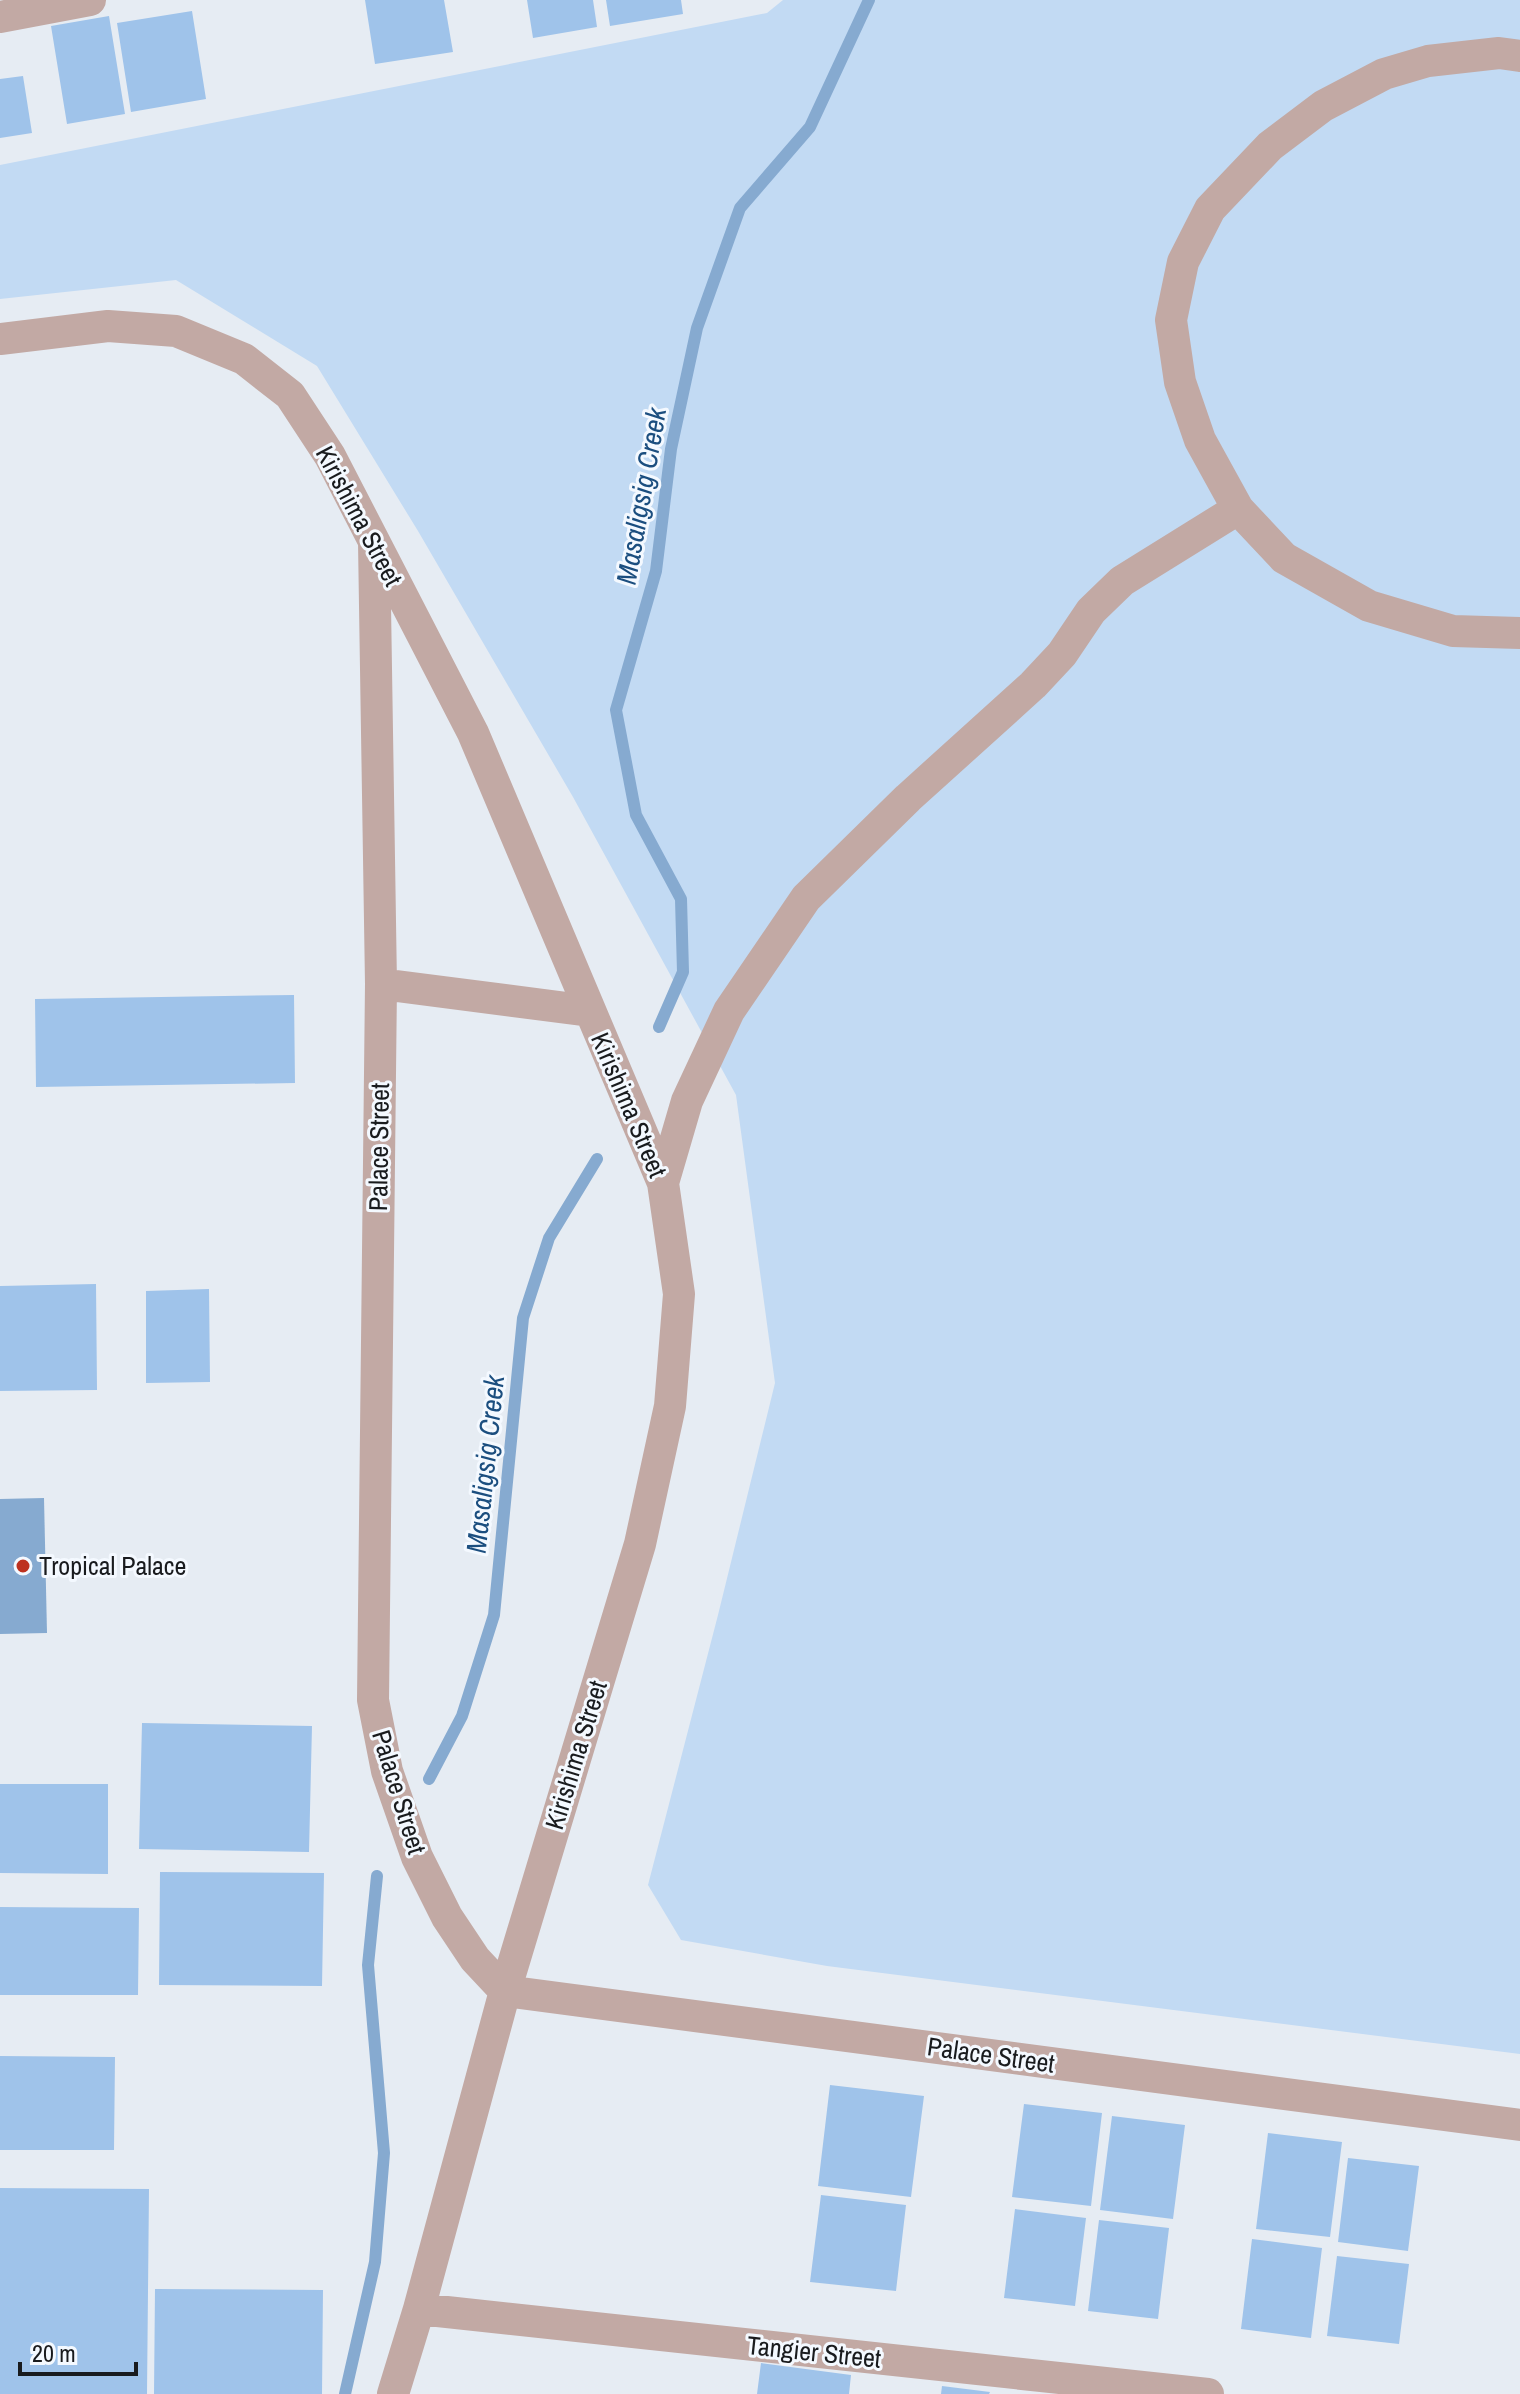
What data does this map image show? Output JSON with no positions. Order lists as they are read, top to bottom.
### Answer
{
  "streets": {
    "street": ["Kirishima Street", "Palace Street", "Tangier Street"]
  },
  "crossings": [
    ["Kirishima Street", "Palace Street"],
    ["Kirishima Street", "Tangier Street"]
  ],
  "water": ["Masaligsig Creek"],
  "places": ["Tropical Palace"],
  "scale_bar": "20 m"
}
